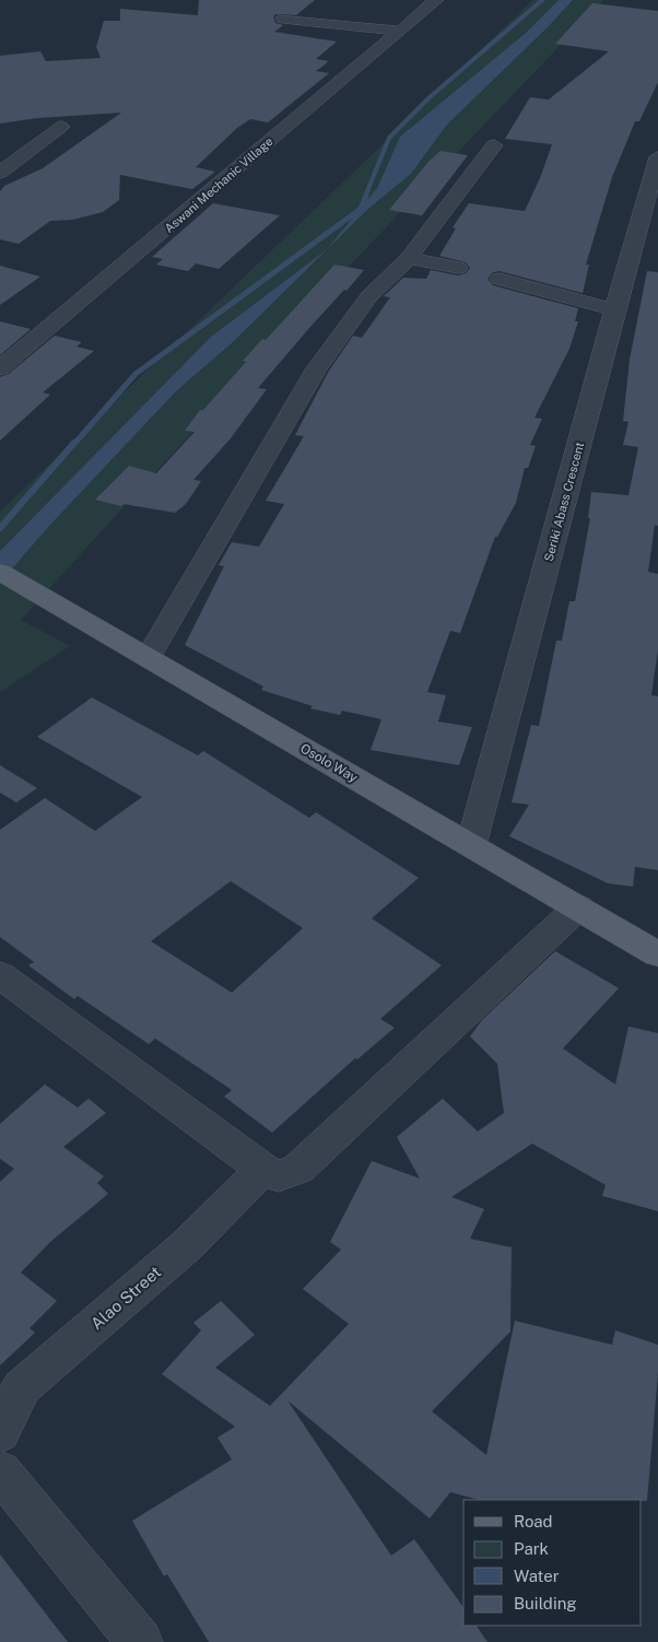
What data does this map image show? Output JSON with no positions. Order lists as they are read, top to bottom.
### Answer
{
  "streets": {
    "main road": ["Osolo Way"],
    "street": ["Aswani Mechanic Village", "Seriki Abass Crescent", "Alao Street"]
  },
  "crossings": [
    ["Seriki Abass Crescent", "Osolo Way"]
  ],
  "legend": [
    "Road",
    "Park",
    "Water",
    "Building"
  ]
}
